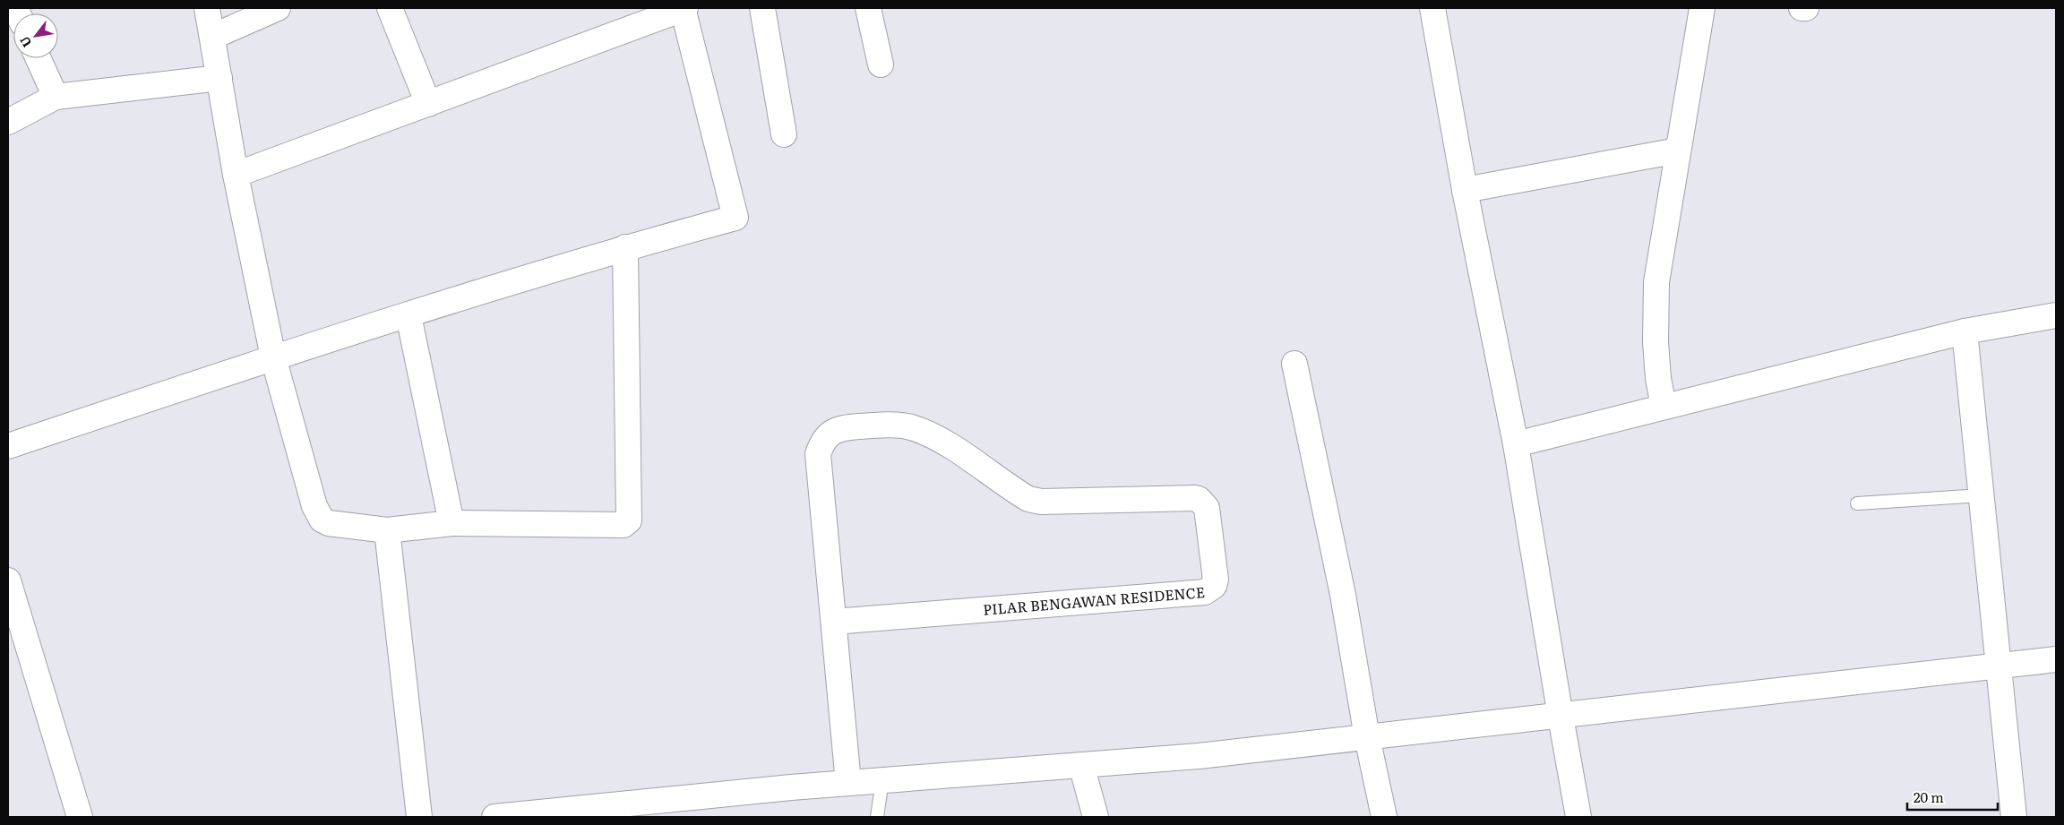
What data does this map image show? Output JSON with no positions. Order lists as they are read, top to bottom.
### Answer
{
  "streets": {
    "street": ["PILAR BENGAWAN RESIDENCE"]
  },
  "scale_bar": "20 m",
  "north": "bottom left"
}
